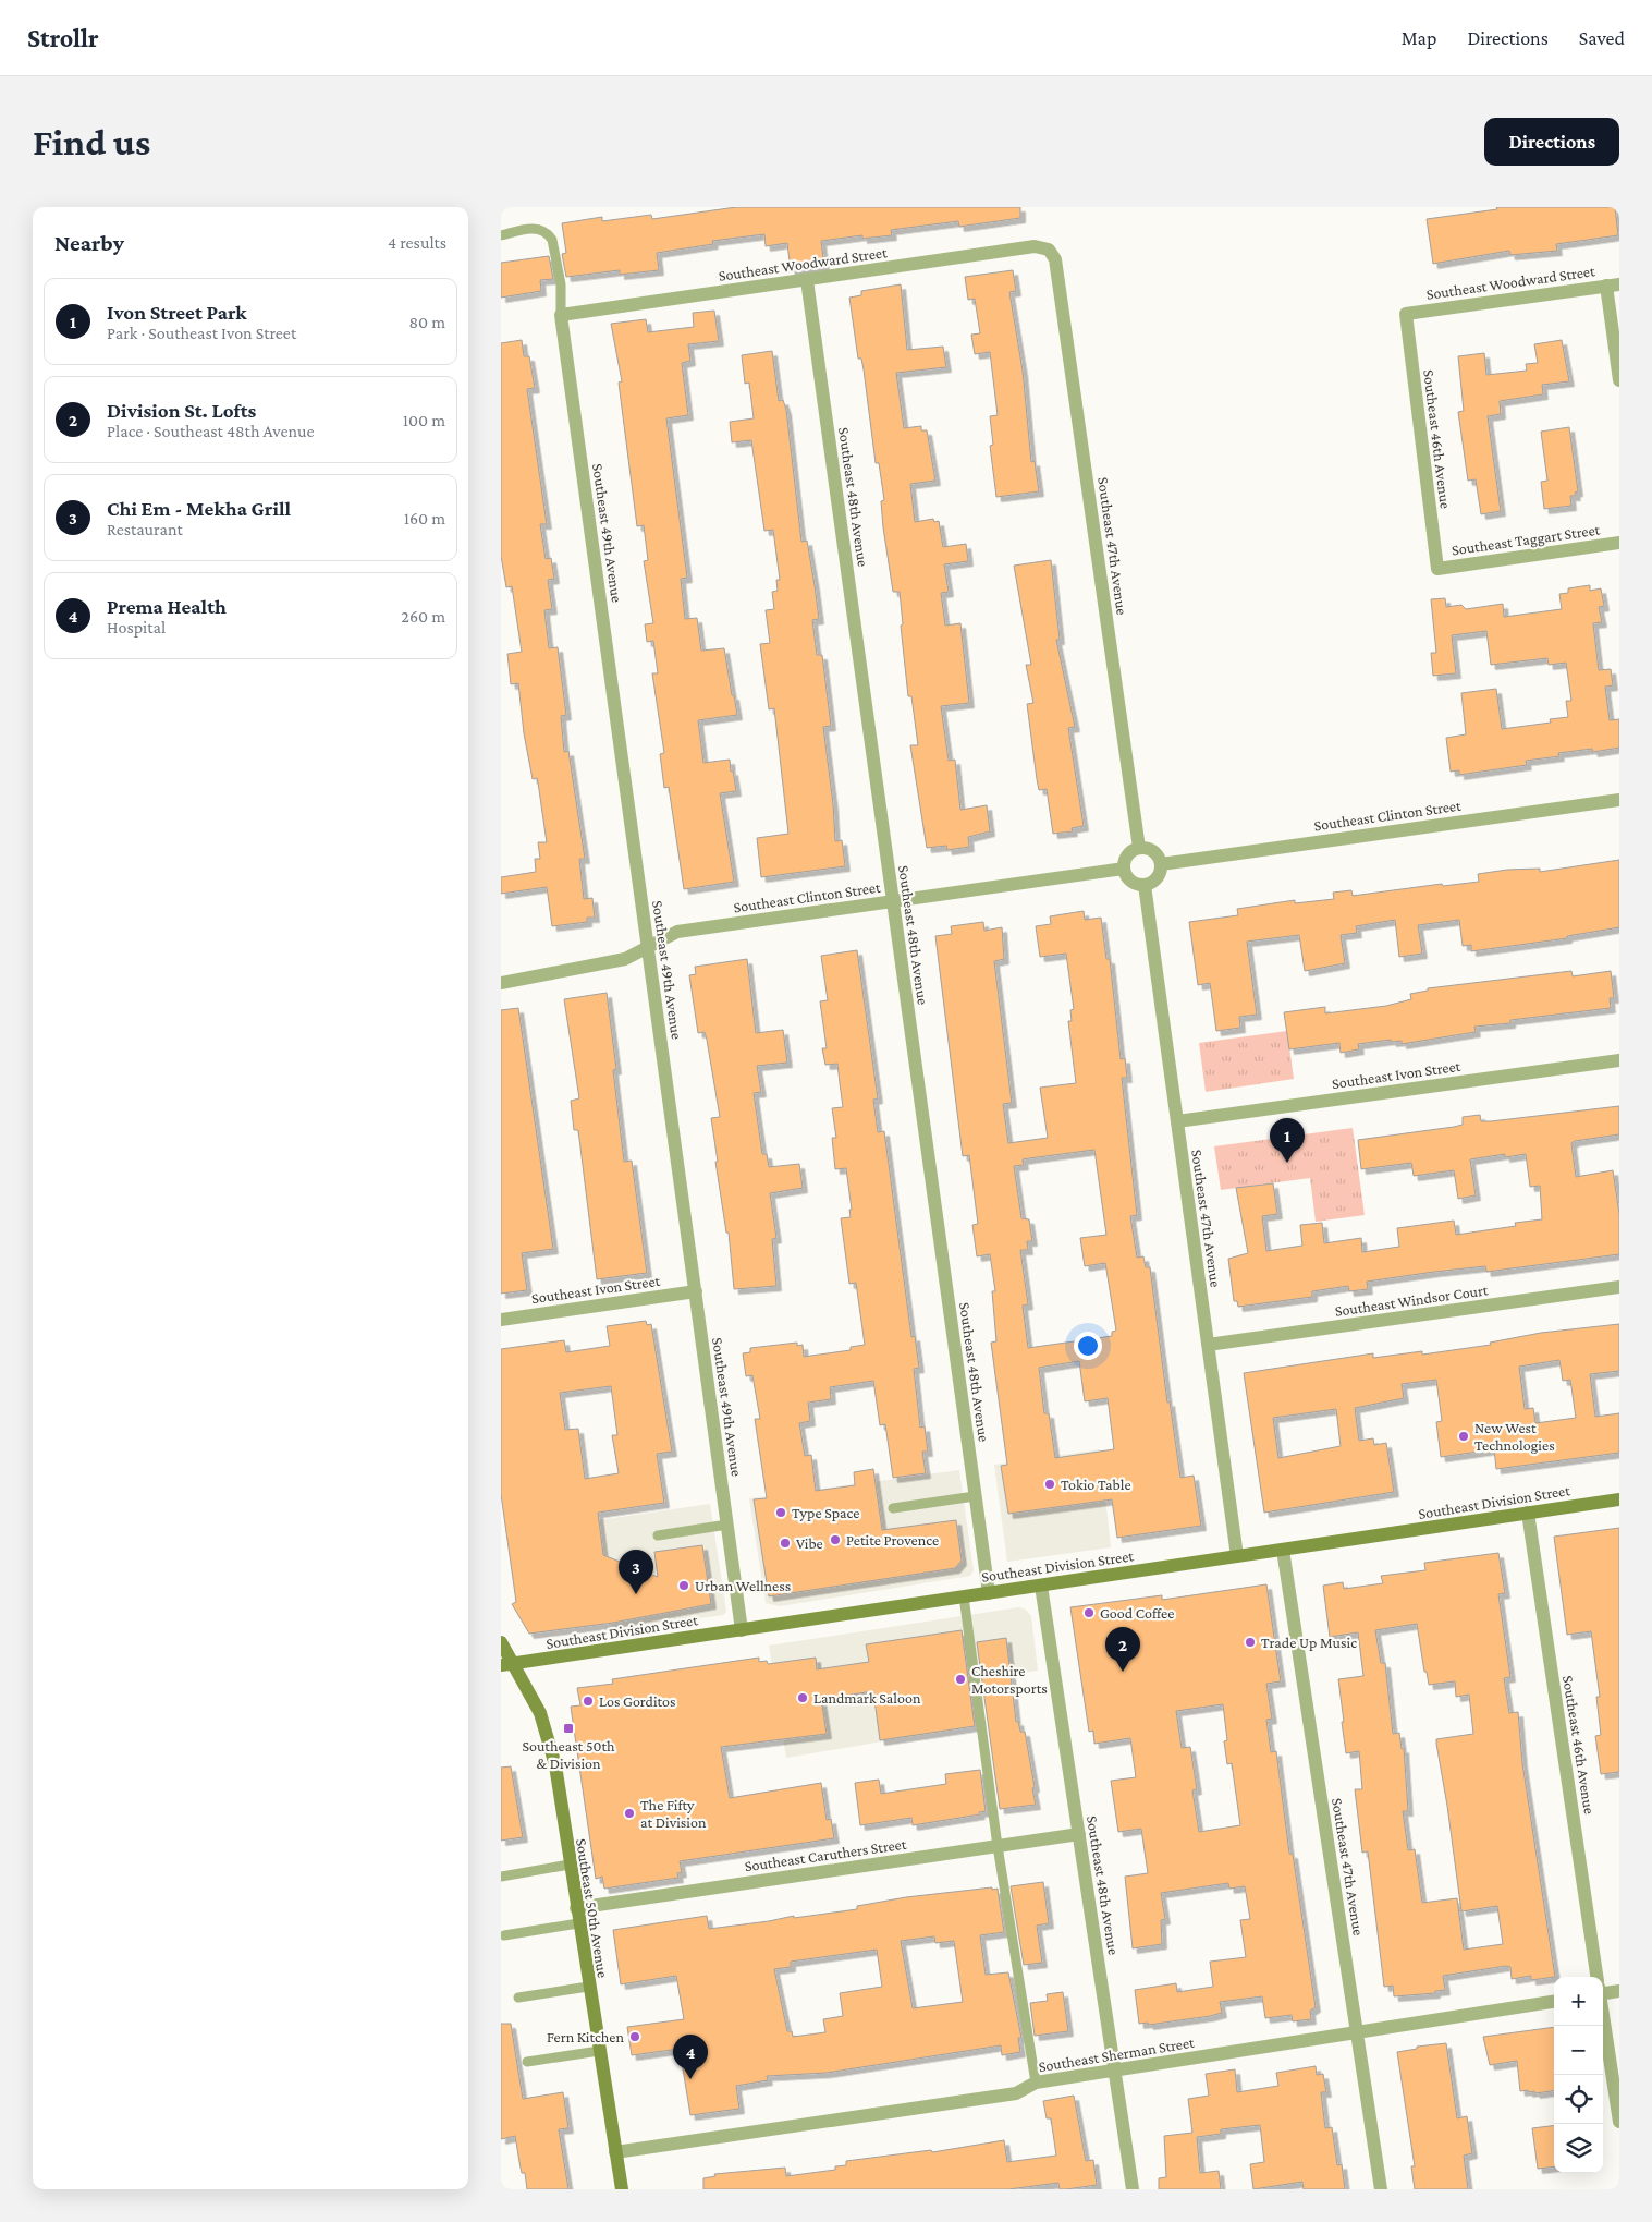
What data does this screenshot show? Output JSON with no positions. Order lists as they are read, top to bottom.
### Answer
{
  "streets": {
    "main road": ["Southeast Division Street", "Southeast 50th Avenue"],
    "street": [
      "Southeast Woodward Street",
      "Southeast 46th Avenue",
      "Southeast 48th Avenue",
      "Southeast 49th Avenue",
      "Southeast Taggart Street",
      "Southeast 47th Avenue",
      "Southeast Clinton Street",
      "Southeast Ivon Street",
      "Southeast Windsor Court",
      "Southeast Caruthers Street",
      "Southeast Sherman Street"
    ]
  },
  "crossings": [
    ["Southeast Woodward Street", "Southeast 46th Avenue"],
    ["Southeast Woodward Street", "Southeast 48th Avenue"],
    ["Southeast Woodward Street", "Southeast 49th Avenue"],
    ["Southeast Woodward Street", "Southeast 47th Avenue"],
    ["Southeast 46th Avenue", "Southeast Taggart Street"],
    ["Southeast 46th Avenue", "Southeast Division Street"],
    ["Southeast 48th Avenue", "Southeast Clinton Street"],
    ["Southeast 48th Avenue", "Southeast Division Street"],
    ["Southeast 48th Avenue", "Southeast Caruthers Street"],
    ["Southeast 48th Avenue", "Southeast Sherman Street"],
    ["Southeast 49th Avenue", "Southeast Clinton Street"],
    ["Southeast 49th Avenue", "Southeast Ivon Street"],
    ["Southeast 49th Avenue", "Southeast Division Street"],
    ["Southeast 47th Avenue", "Southeast Clinton Street"],
    ["Southeast 47th Avenue", "Southeast Ivon Street"],
    ["Southeast 47th Avenue", "Southeast Windsor Court"],
    ["Southeast 47th Avenue", "Southeast Division Street"],
    ["Southeast 47th Avenue", "Southeast Sherman Street"],
    ["Southeast Division Street", "Southeast 50th Avenue"],
    ["Southeast Caruthers Street", "Southeast 50th Avenue"],
    ["Southeast 50th Avenue", "Southeast Sherman Street"]
  ],
  "places": {
    "other": [
      "New West Technologies",
      "Tokio Table",
      "Type Space",
      "Petite Provence",
      "Vibe",
      "Urban Wellness",
      "Good Coffee",
      "Trade Up Music",
      "Cheshire Motorsports",
      "Landmark Saloon",
      "Los Gorditos",
      "The Fifty at Division",
      "Fern Kitchen"
    ],
    "transit": ["Southeast 50th & Division"]
  },
  "page": {
    "header": "Strollr",
    "nav": ["Map", "Directions", "Saved"],
    "buttons": "Directions",
    "title": "Find us",
    "heading": ["Nearby", "4 results"],
    "list": [
      {
        "mark": "1",
        "name": "Ivon Street Park",
        "note": "Park · Southeast Ivon Street",
        "value": "80 m"
      },
      {
        "mark": "2",
        "name": "Division St. Lofts",
        "note": "Place · Southeast 48th Avenue",
        "value": "100 m"
      },
      {
        "mark": "3",
        "name": "Chi Em - Mekha Grill",
        "note": "Restaurant",
        "value": "160 m"
      },
      {
        "mark": "4",
        "name": "Prema Health",
        "note": "Hospital",
        "value": "260 m"
      }
    ],
    "pins": [
      "1",
      "3",
      "2",
      "4"
    ],
    "map_buttons": ["+", "−"]
  }
}
